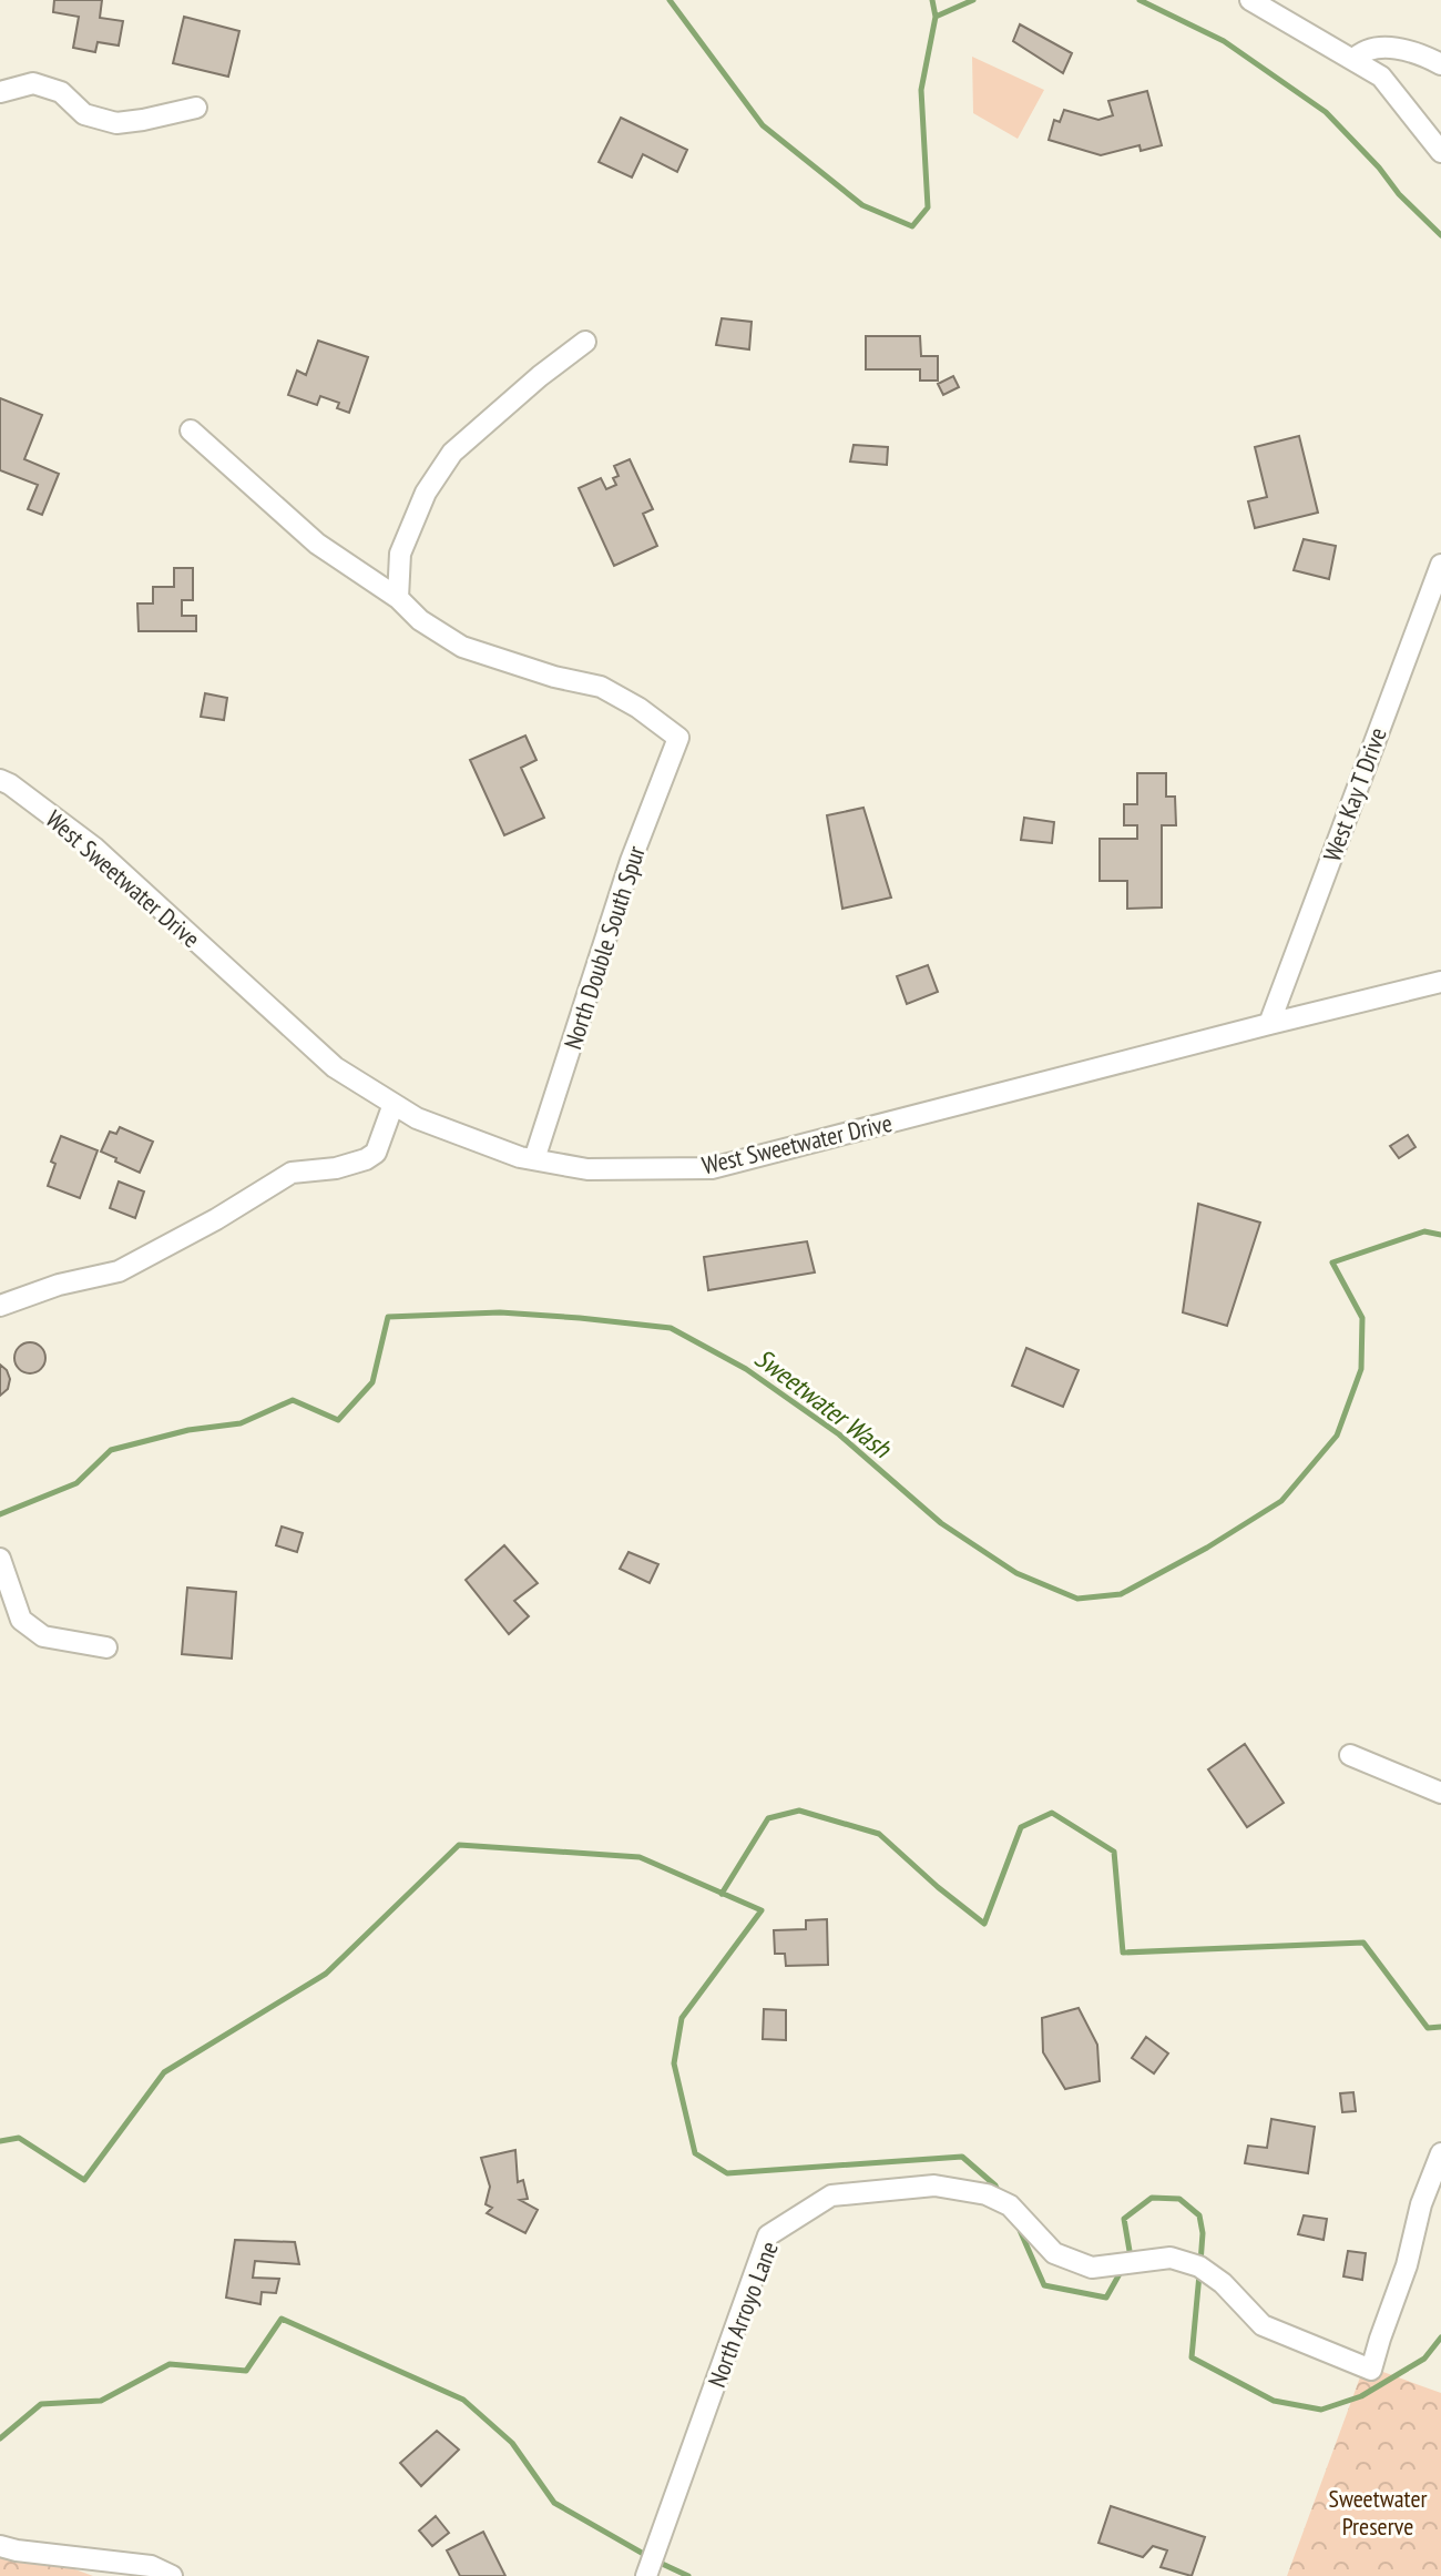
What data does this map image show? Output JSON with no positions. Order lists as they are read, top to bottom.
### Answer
{
  "streets": {
    "street": [
      "West Kay T Drive",
      "West Sweetwater Drive",
      "North Double South Spur",
      "North Arroyo Lane"
    ]
  },
  "crossings": [
    ["West Kay T Drive", "West Sweetwater Drive"],
    ["West Sweetwater Drive", "North Double South Spur"]
  ],
  "water": ["Sweetwater Wash"],
  "parks": ["Sweetwater Preserve"]
}
